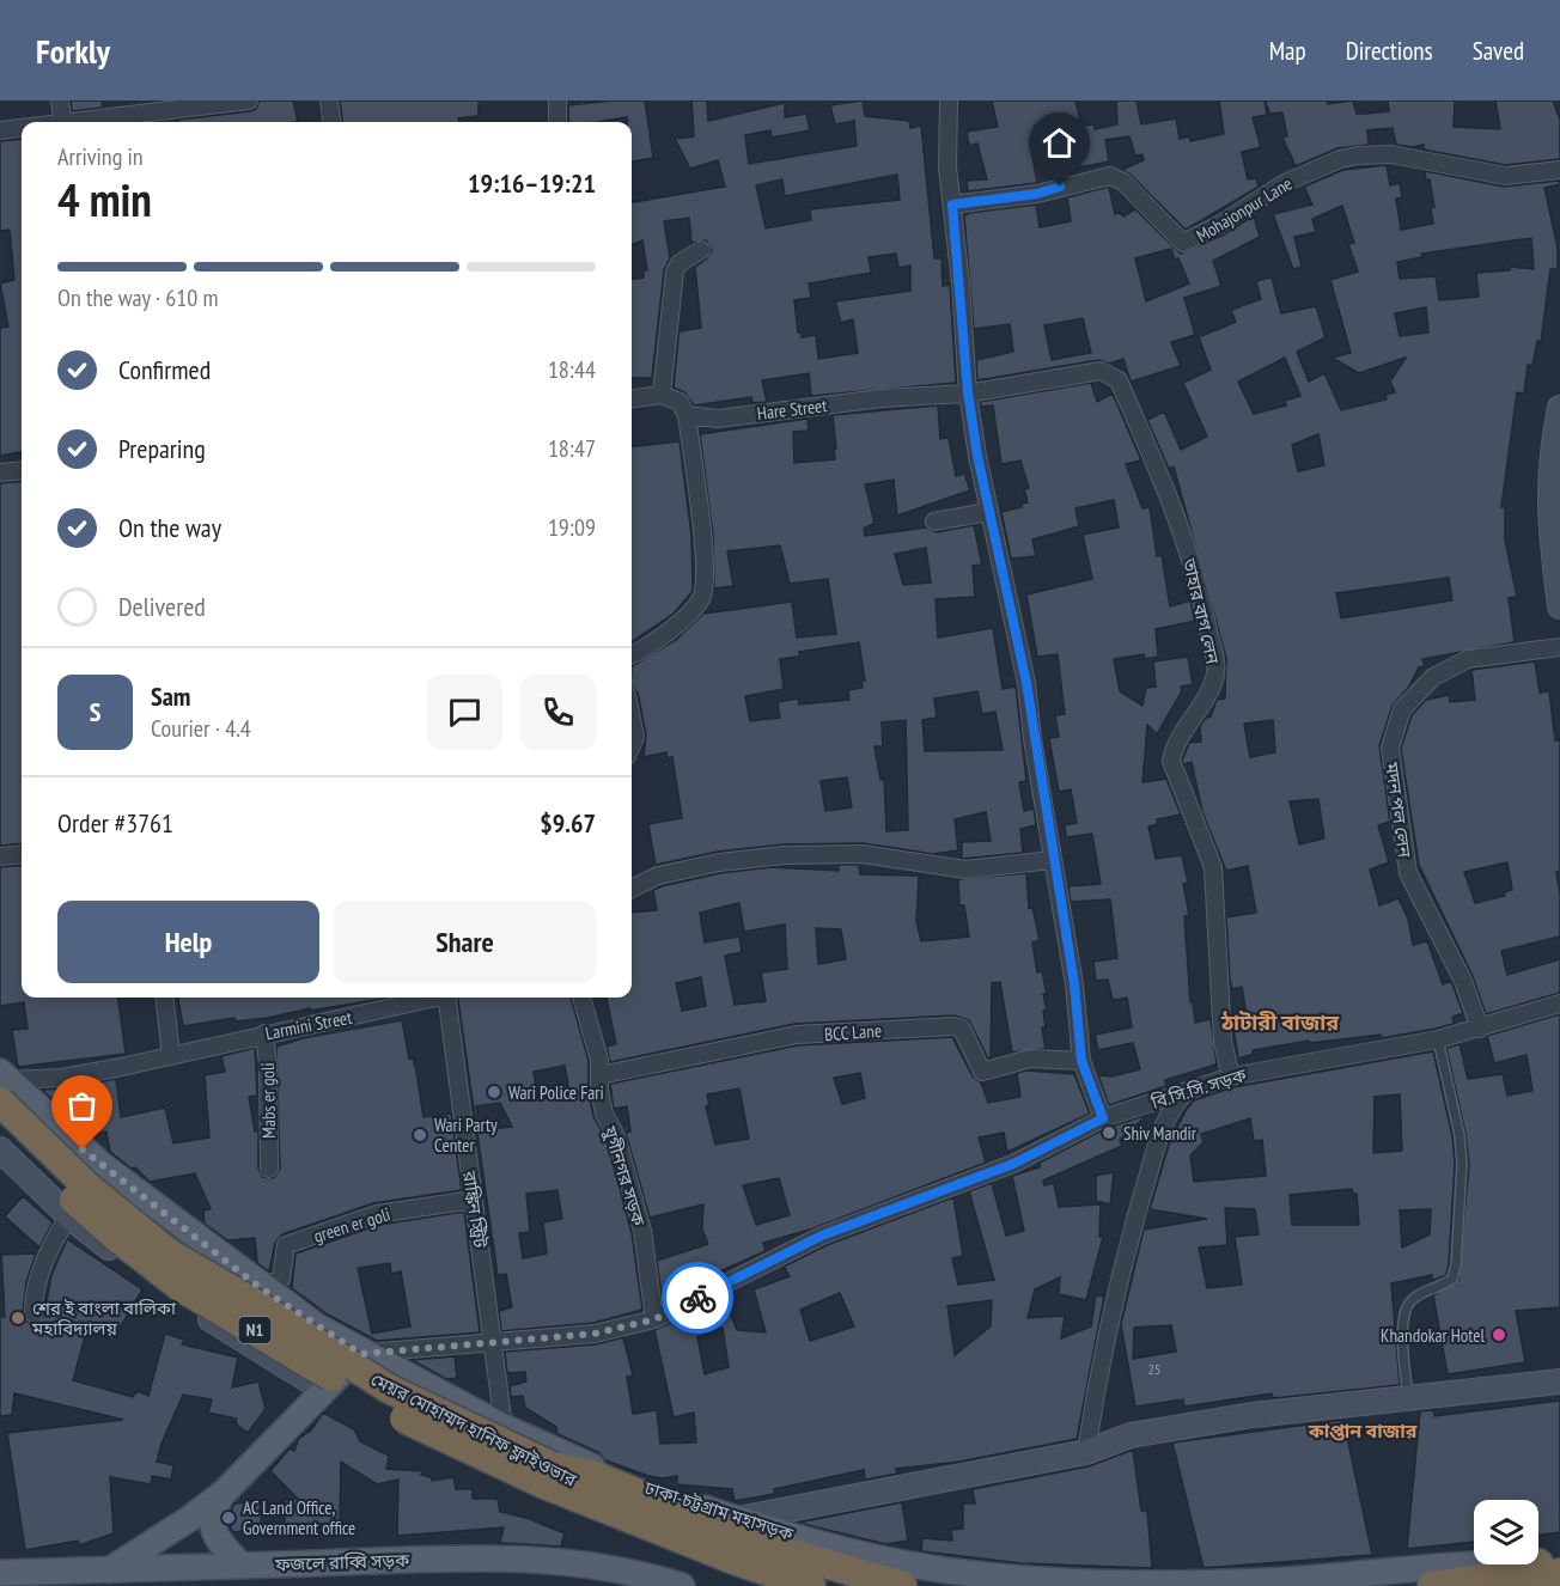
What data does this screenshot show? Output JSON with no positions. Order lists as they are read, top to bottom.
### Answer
{
  "streets": {
    "highway": ["N1", "মেয়র মোহাম্মদ হানিফ ফ্লাইওভার"],
    "main road": ["ঢাকা-চট্টগ্রাম মহাসড়ক", "ফজলে রাব্বি সড়ক"],
    "street": [
      "Mohajonpur Lane",
      "Hare Street",
      "তাহার বাগ লেন",
      "মদন পল লেন",
      "Larmini Street",
      "BCC Lane",
      "বি.সি.সি. সড়ক",
      "Mabs er goli",
      "যুগীনগর সড়ক",
      "রাঙ্কিন স্ট্রিট",
      "green er goli"
    ]
  },
  "crossings": [
    ["Hare Street", "তাহার বাগ লেন"],
    ["তাহার বাগ লেন", "বি.সি.সি. সড়ক"],
    ["মদন পল লেন", "বি.সি.সি. সড়ক"],
    ["Larmini Street", "Mabs er goli"],
    ["Larmini Street", "মেয়র মোহাম্মদ হানিফ ফ্লাইওভার"],
    ["Larmini Street", "ঢাকা-চট্টগ্রাম মহাসড়ক"],
    ["BCC Lane", "যুগীনগর সড়ক"],
    ["বি.সি.সি. সড়ক", "যুগীনগর সড়ক"],
    ["বি.সি.সি. সড়ক", "রাঙ্কিন স্ট্রিট"],
    ["বি.সি.সি. সড়ক", "ঢাকা-চট্টগ্রাম মহাসড়ক"],
    ["রাঙ্কিন স্ট্রিট", "green er goli"],
    ["রাঙ্কিন স্ট্রিট", "ঢাকা-চট্টগ্রাম মহাসড়ক"],
    ["green er goli", "ঢাকা-চট্টগ্রাম মহাসড়ক"],
    ["মেয়র মোহাম্মদ হানিফ ফ্লাইওভার", "ঢাকা-চট্টগ্রাম মহাসড়ক"]
  ],
  "districts": ["ঠাটারী বাজার", "কাপ্তান বাজার"],
  "places": [
    "Wari Police Fari",
    "Shiv Mandir",
    "Wari Party Center",
    "শের ই বাংলা বালিকা মহাবিদ্যালয়",
    "Khandokar Hotel",
    "AC Land Office, Government office"
  ],
  "house_numbers": ["25"],
  "page": {
    "header": "Forkly",
    "nav": ["Map", "Directions", "Saved"],
    "heading": ["4 min", "Arriving in", "19:16–19:21"],
    "panel": [
      "Sam",
      "Courier · 4.4",
      "Order #3761",
      "$9.67"
    ],
    "bar": "On the way · 610 m",
    "list": [
      ["Confirmed", "18:44"],
      ["Preparing", "18:47"],
      ["On the way", "19:09"],
      "Delivered"
    ],
    "round": "S",
    "buttons": ["Help", "Share"]
  }
}
